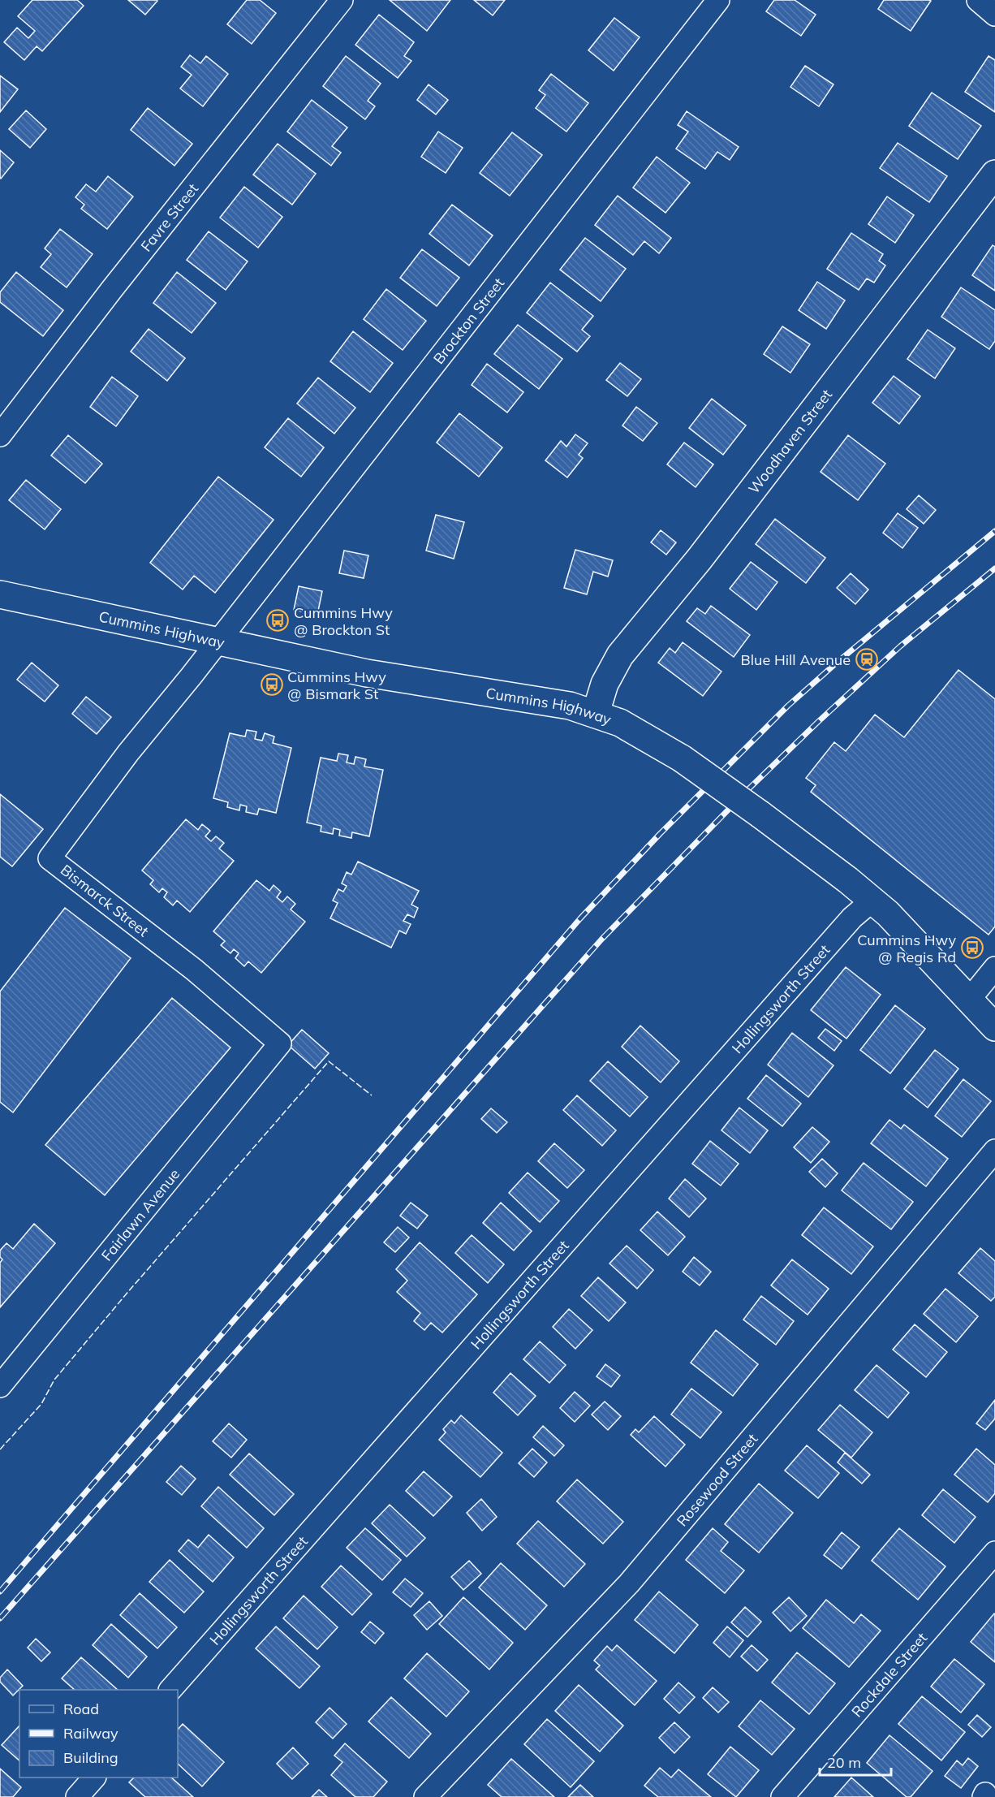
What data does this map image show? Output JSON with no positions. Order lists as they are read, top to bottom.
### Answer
{
  "streets": {
    "main road": ["Woodhaven Street", "Cummins Highway"],
    "street": [
      "Favre Street",
      "Brockton Street",
      "Bismarck Street",
      "Hollingsworth Street",
      "Fairlawn Avenue",
      "Rosewood Street",
      "Rockdale Street"
    ]
  },
  "crossings": [
    ["Brockton Street", "Cummins Highway"],
    ["Brockton Street", "Bismarck Street"],
    ["Woodhaven Street", "Cummins Highway"],
    ["Cummins Highway", "Bismarck Street"],
    ["Cummins Highway", "Hollingsworth Street"],
    ["Bismarck Street", "Fairlawn Avenue"]
  ],
  "places": {
    "bus stop": ["Cummins Hwy @ Brockton St", "Cummins Hwy @ Bismark St", "Cummins Hwy @ Regis Rd"],
    "station": ["Blue Hill Avenue"]
  },
  "legend": ["Road", "Railway", "Building"],
  "scale_bar": "20 m"
}
